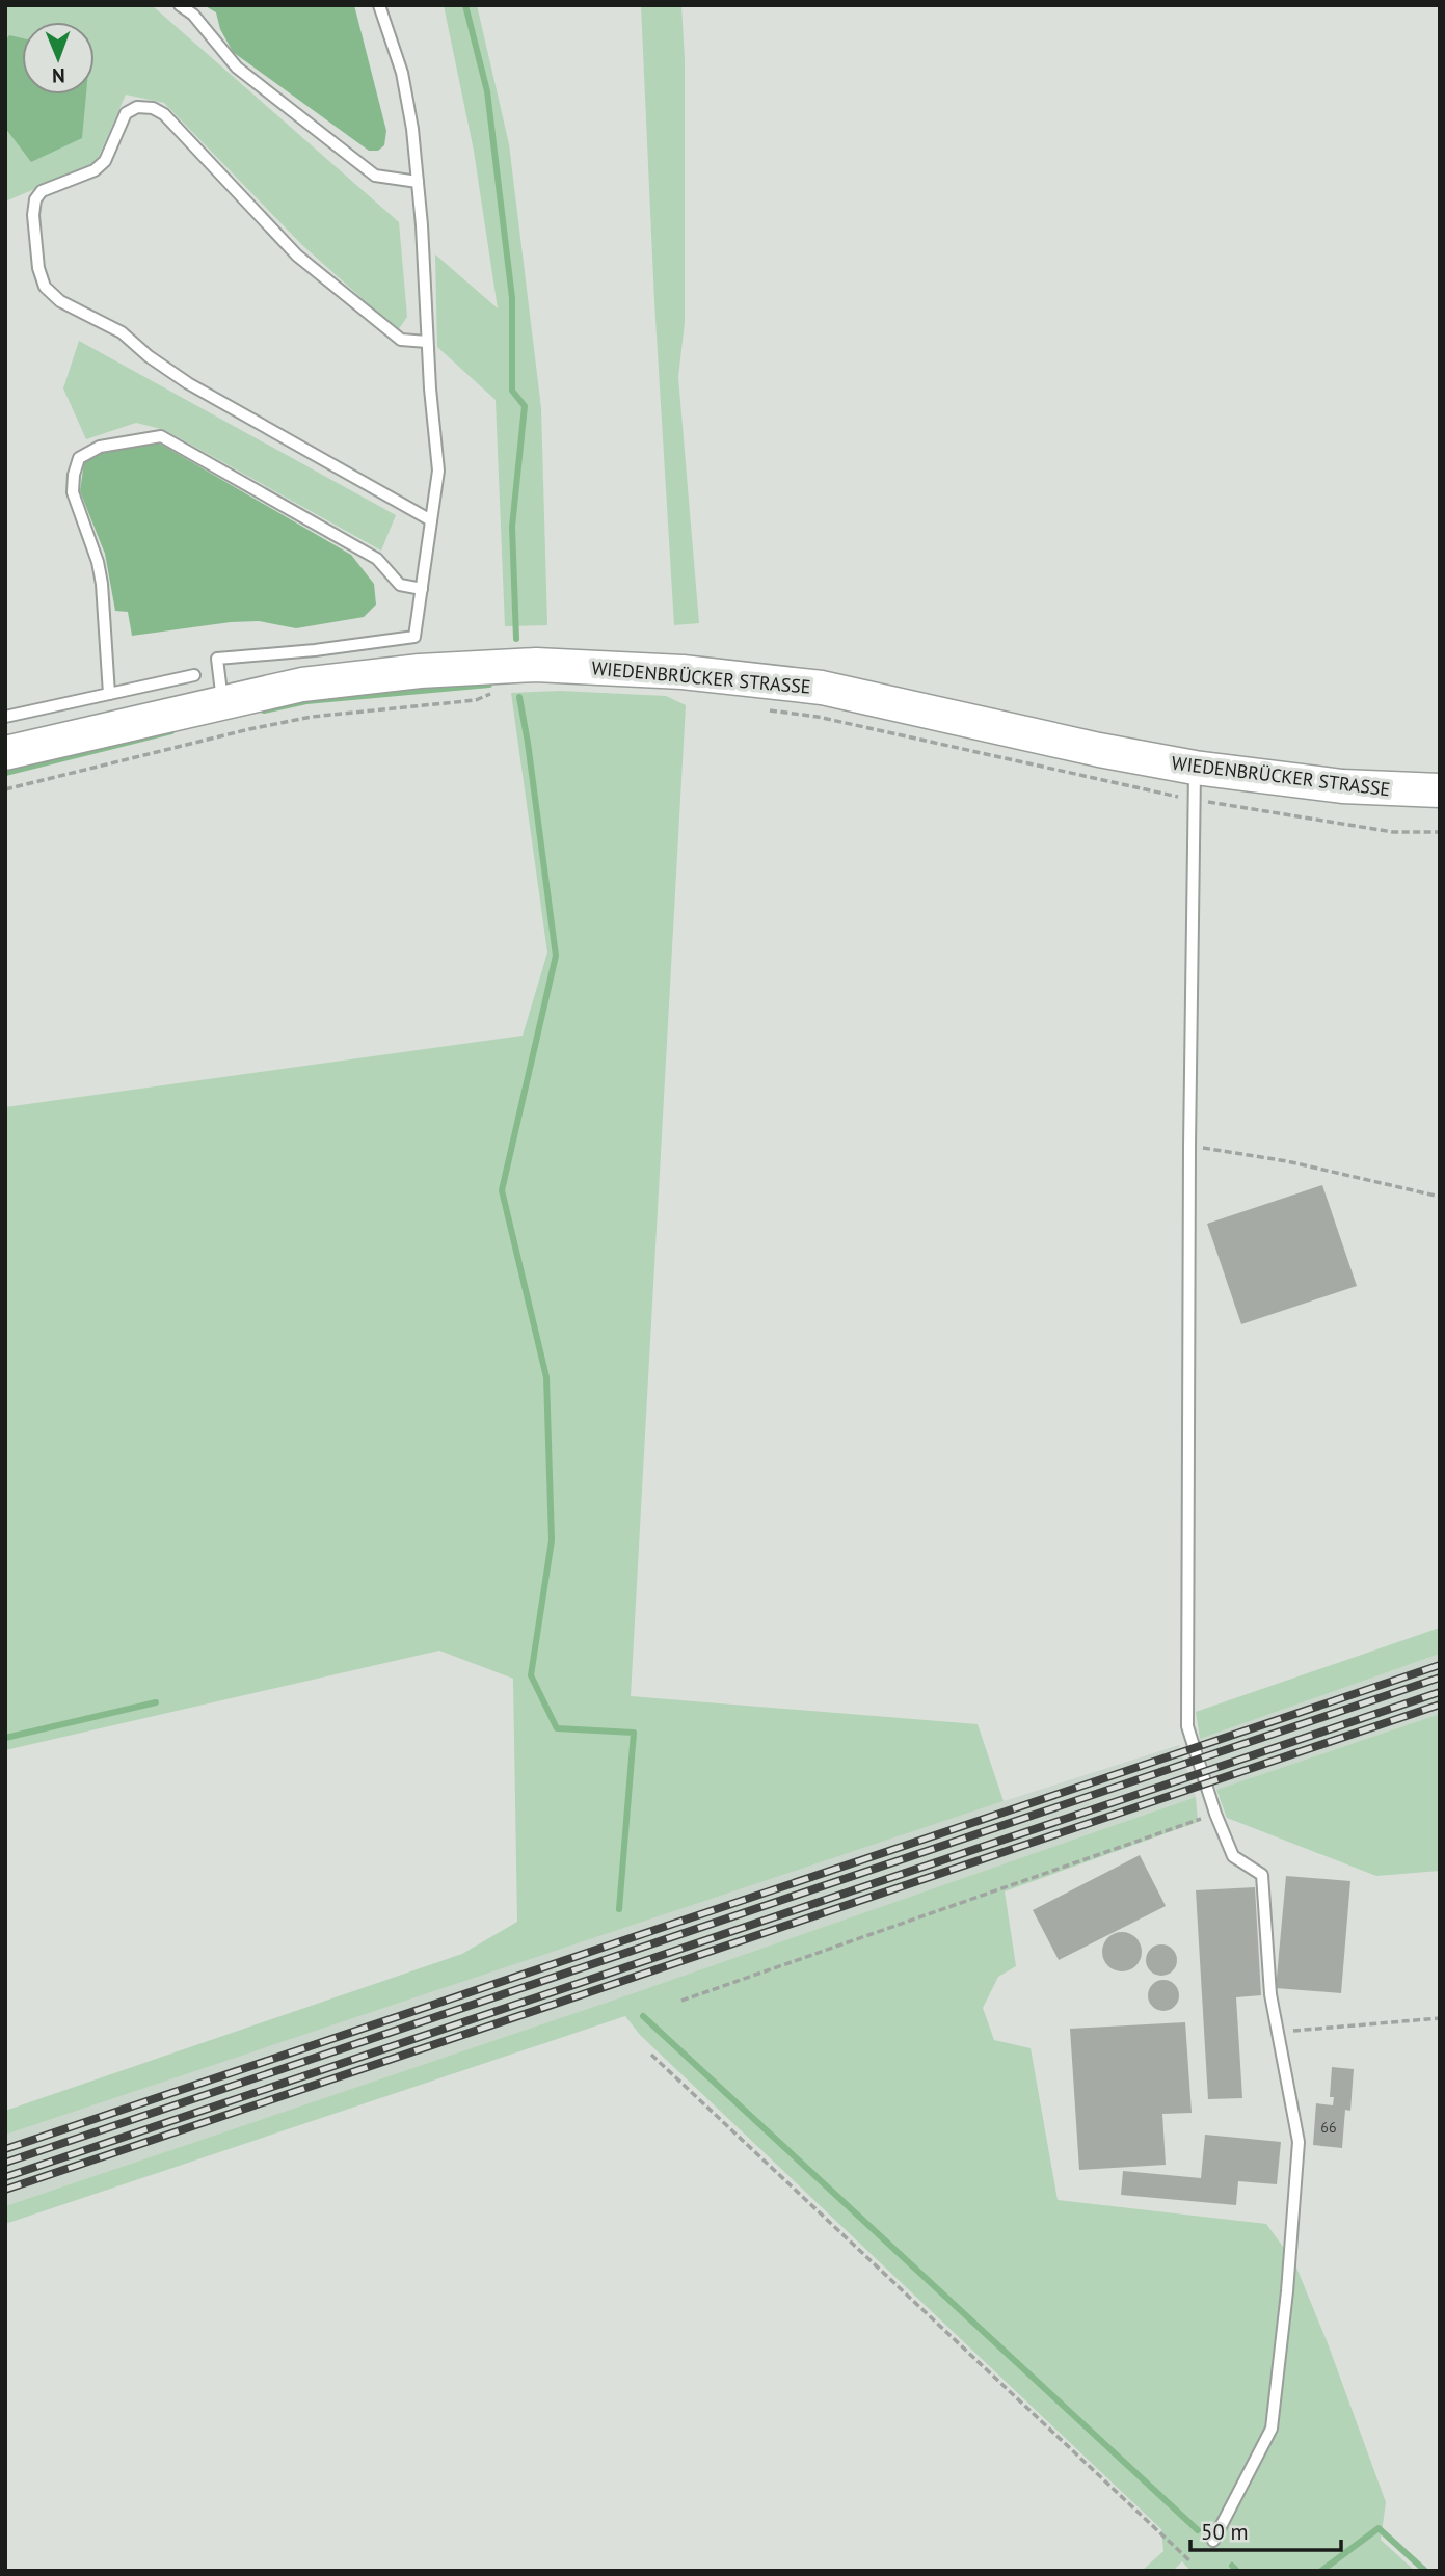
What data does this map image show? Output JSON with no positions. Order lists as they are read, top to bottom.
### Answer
{
  "streets": {
    "street": ["WIEDENBRÜCKER STRASSE"]
  },
  "house_numbers": ["66"],
  "scale_bar": "50 m",
  "north": "bottom"
}
